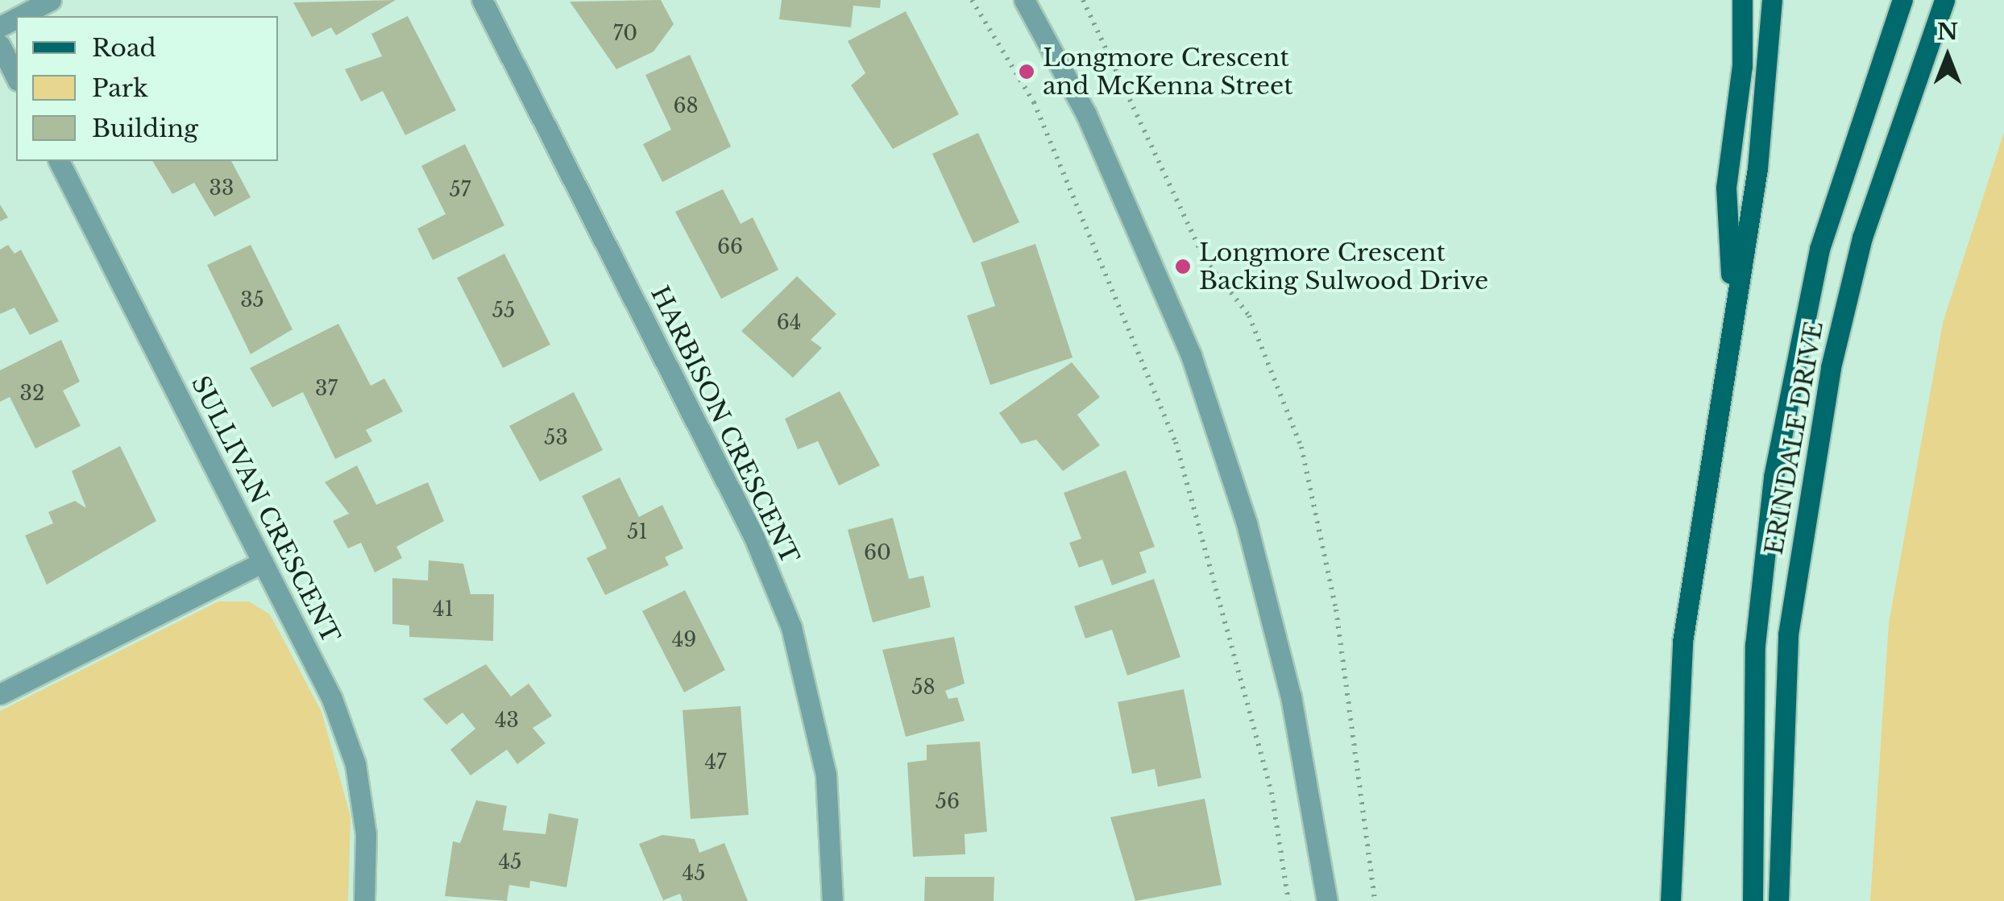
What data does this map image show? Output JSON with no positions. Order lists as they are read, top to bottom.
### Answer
{
  "streets": {
    "main road": ["ERINDALE DRIVE"],
    "street": ["HARBISON CRESCENT", "SULLIVAN CRESCENT"]
  },
  "places": ["Longmore Crescent and McKenna Street", "Longmore Crescent Backing Sulwood Drive"],
  "house_numbers": [
    "70",
    "68",
    "33",
    "57",
    "66",
    "35",
    "55",
    "64",
    "37",
    "32",
    "53",
    "51",
    "60",
    "41",
    "49",
    "58",
    "43",
    "47",
    "56",
    "45",
    "45"
  ],
  "legend": ["Road", "Park", "Building"],
  "north": "top"
}
